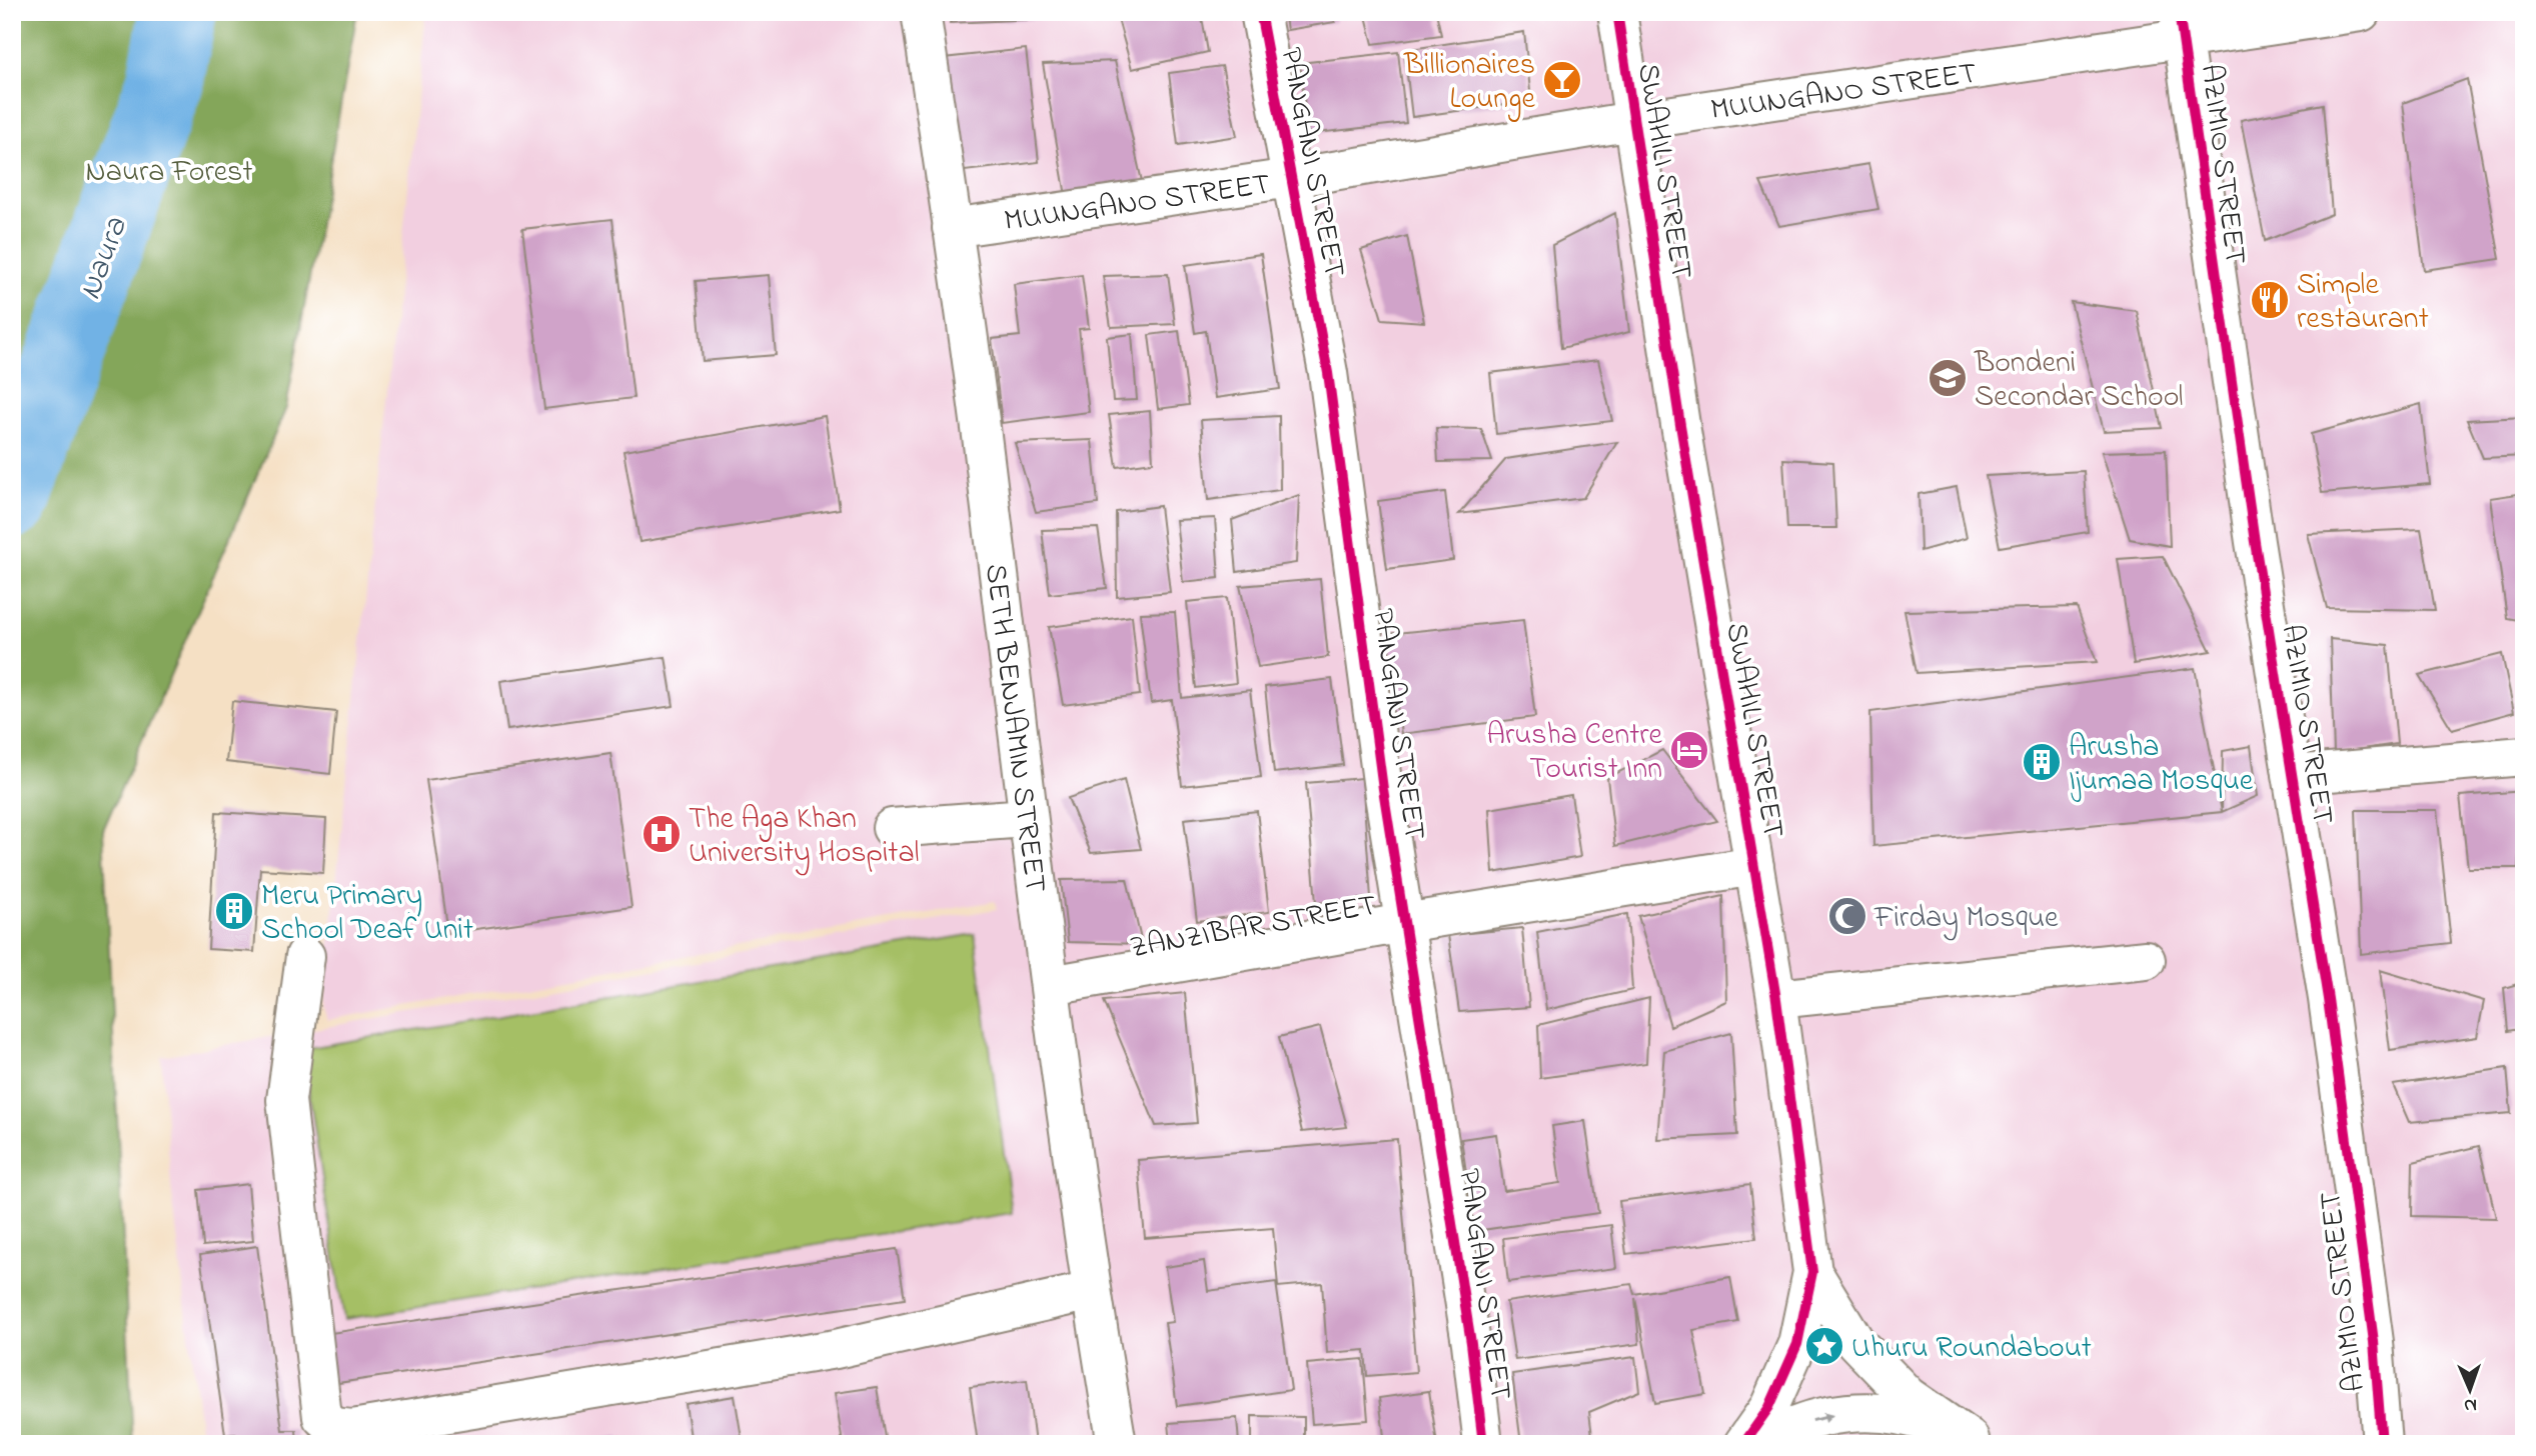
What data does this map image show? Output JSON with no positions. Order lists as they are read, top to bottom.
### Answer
{
  "streets": {
    "street": [
      "MUUNGANO STREET",
      "PANGANI STREET",
      "AZIMIO STREET",
      "SWAHILI STREET",
      "SETH BENJAMIN STREET",
      "ZANZIBAR STREET"
    ]
  },
  "crossings": [
    ["MUUNGANO STREET", "PANGANI STREET"],
    ["MUUNGANO STREET", "AZIMIO STREET"],
    ["MUUNGANO STREET", "SWAHILI STREET"],
    ["MUUNGANO STREET", "SETH BENJAMIN STREET"],
    ["PANGANI STREET", "ZANZIBAR STREET"],
    ["SWAHILI STREET", "ZANZIBAR STREET"],
    ["SETH BENJAMIN STREET", "ZANZIBAR STREET"]
  ],
  "water": ["Naura"],
  "parks": ["Naura Forest"],
  "places": {
    "bar": ["Billionaires Lounge"],
    "restaurant": ["Simple restaurant"],
    "school or university": ["Bondeni Secondar School"],
    "hotel": ["Arusha Centre Tourist Inn"],
    "building": ["Arusha Ijumaa Mosque", "Meru Primary School Deaf Unit"],
    "hospital": ["The Aga Khan University Hospital"],
    "mosque": ["Firday Mosque"],
    "place": ["Uhuru Roundabout"]
  },
  "north": "bottom"
}
